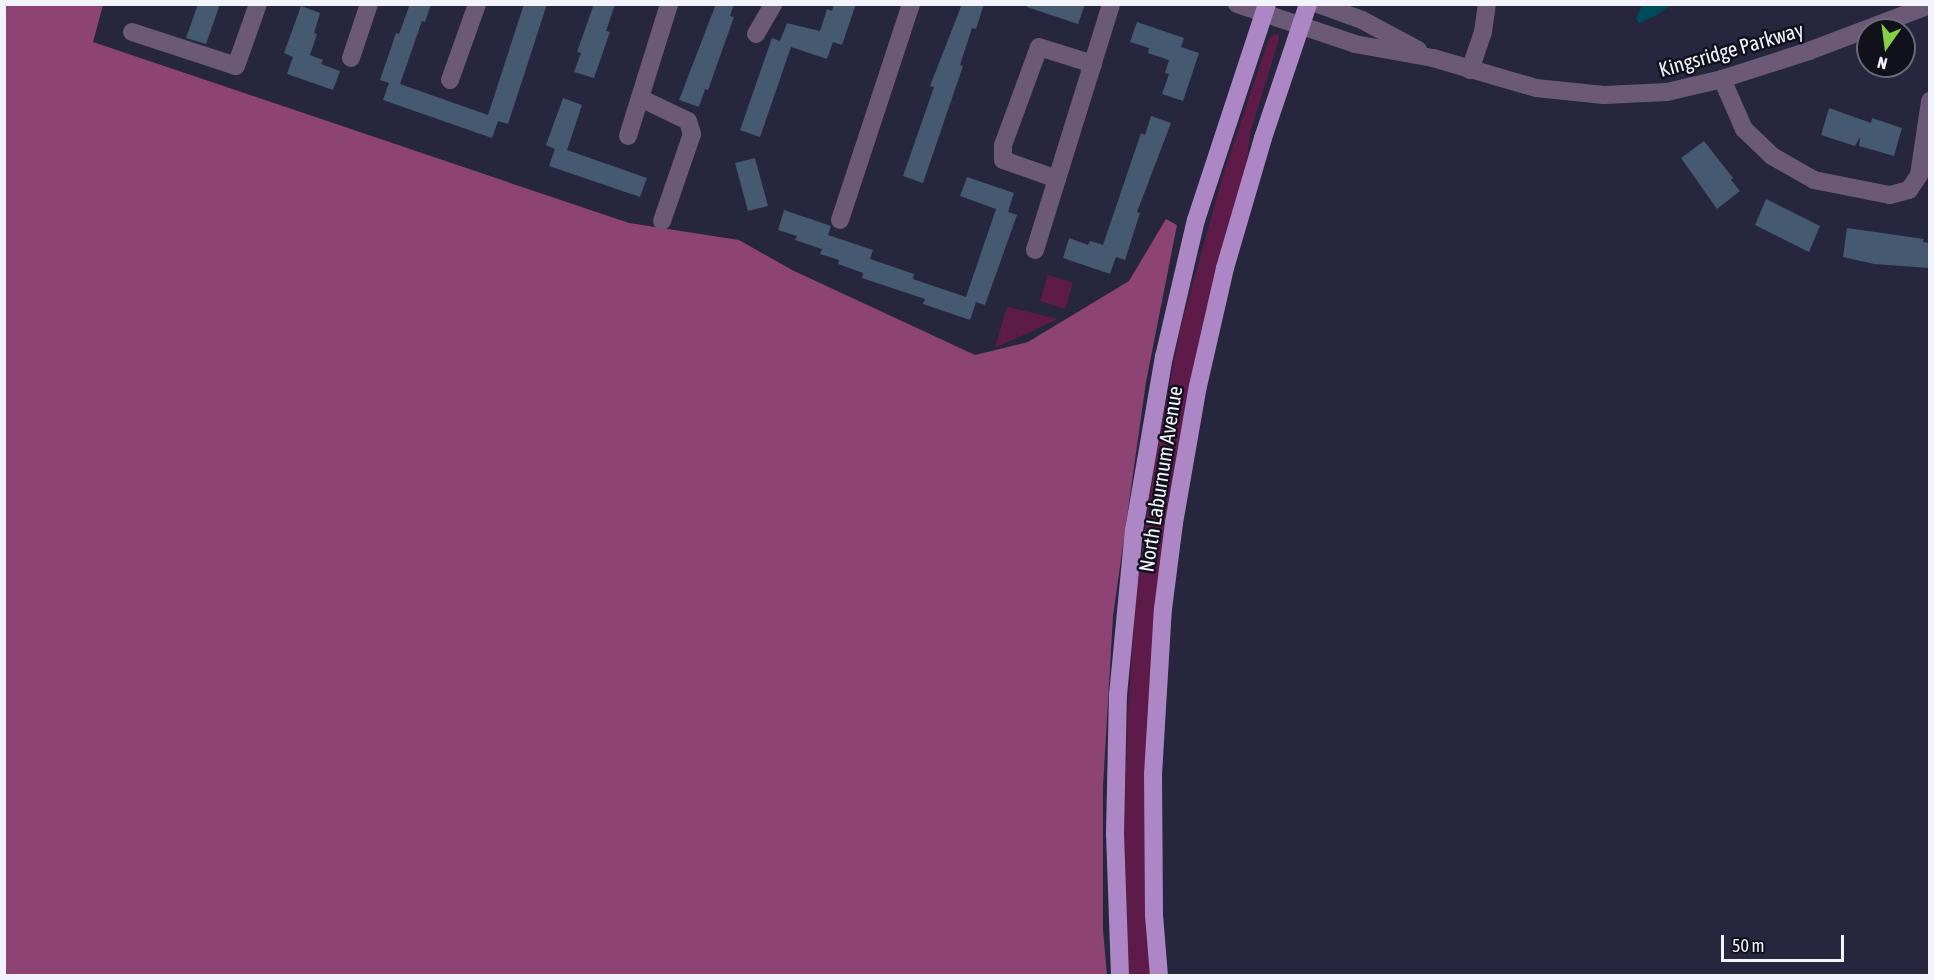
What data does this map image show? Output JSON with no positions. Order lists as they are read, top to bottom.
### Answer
{
  "streets": {
    "main road": ["North Laburnum Avenue"],
    "street": ["Kingsridge Parkway"]
  },
  "crossings": [
    ["Kingsridge Parkway", "North Laburnum Avenue"]
  ],
  "scale_bar": "50 m",
  "north": "bottom"
}
